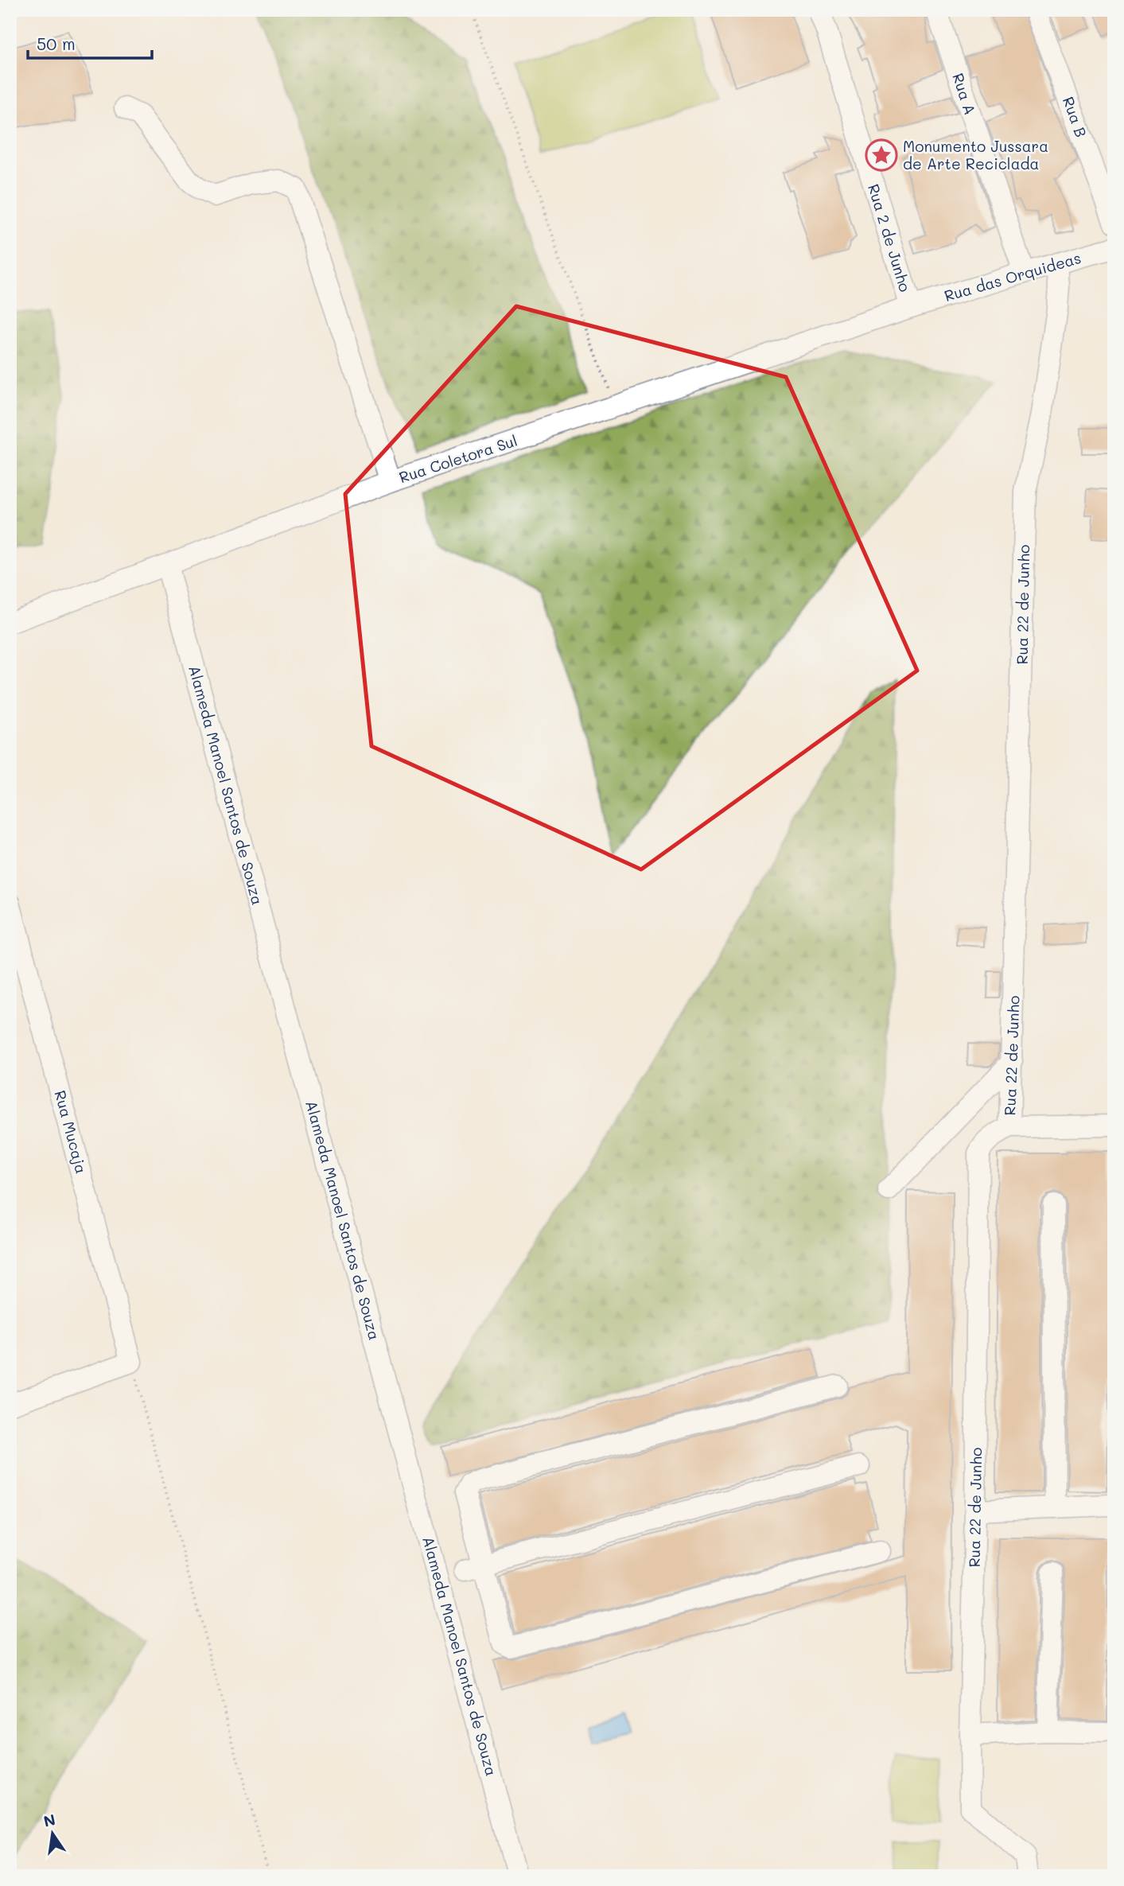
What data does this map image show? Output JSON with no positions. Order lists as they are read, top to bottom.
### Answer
{
  "streets": {
    "street": [
      "Rua A",
      "Rua B",
      "Rua 2 de Junho",
      "Rua das Orquideas",
      "Rua Coletora Sul",
      "Rua 22 de Junho",
      "Alameda Manoel Santos de Souza",
      "Rua Mucaja"
    ]
  },
  "crossings": [
    ["Rua A", "Rua das Orquideas"],
    ["Rua 2 de Junho", "Rua das Orquideas"],
    ["Rua 2 de Junho", "Rua Coletora Sul"],
    ["Rua das Orquideas", "Rua Coletora Sul"],
    ["Rua das Orquideas", "Rua 22 de Junho"],
    ["Rua Coletora Sul", "Alameda Manoel Santos de Souza"]
  ],
  "places": {
    "place": ["Monumento Jussara de Arte Reciclada"]
  },
  "scale_bar": "50 m",
  "north": "top"
}
